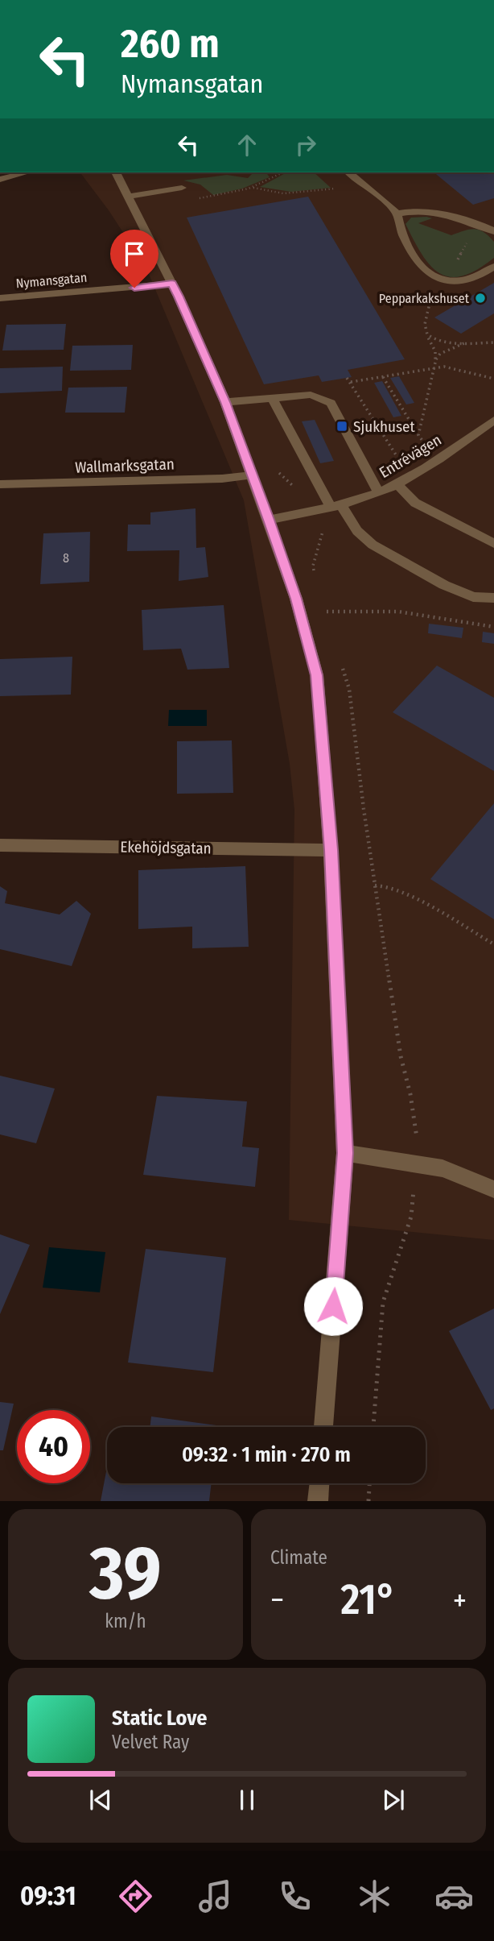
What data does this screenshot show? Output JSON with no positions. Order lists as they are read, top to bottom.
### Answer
{
  "streets": {
    "street": [
      "Nymansgatan",
      "Entrévägen",
      "Wallmarksgatan",
      "Ekehöjdsgatan"
    ]
  },
  "places": {
    "other": ["Pepparkakshuset"],
    "transit": ["Sjukhuset"]
  },
  "house_numbers": ["8"],
  "page": {
    "turn": ["260 m", "Nymansgatan"],
    "limit": "40",
    "trip": "09:32 · 1 min · 270 m",
    "tile": [
      ["39", "km/h"],
      "Climate"
    ],
    "heat": ["−", "21°", "+"],
    "song": ["Static Love", "Velvet Ray"],
    "tabs": "09:31"
  }
}
